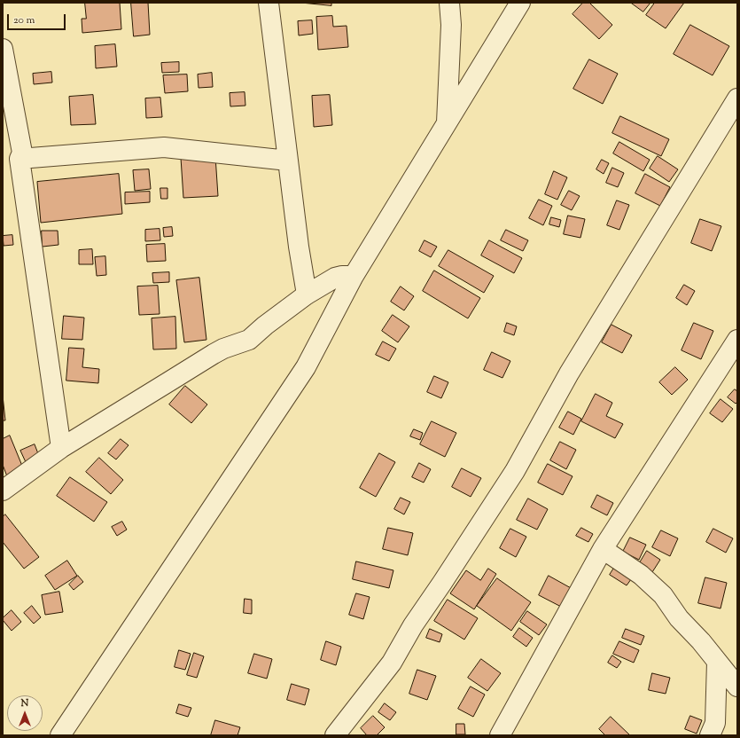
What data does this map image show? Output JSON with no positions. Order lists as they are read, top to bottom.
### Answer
{
  "scale_bar": "20 m",
  "north": "top"
}
